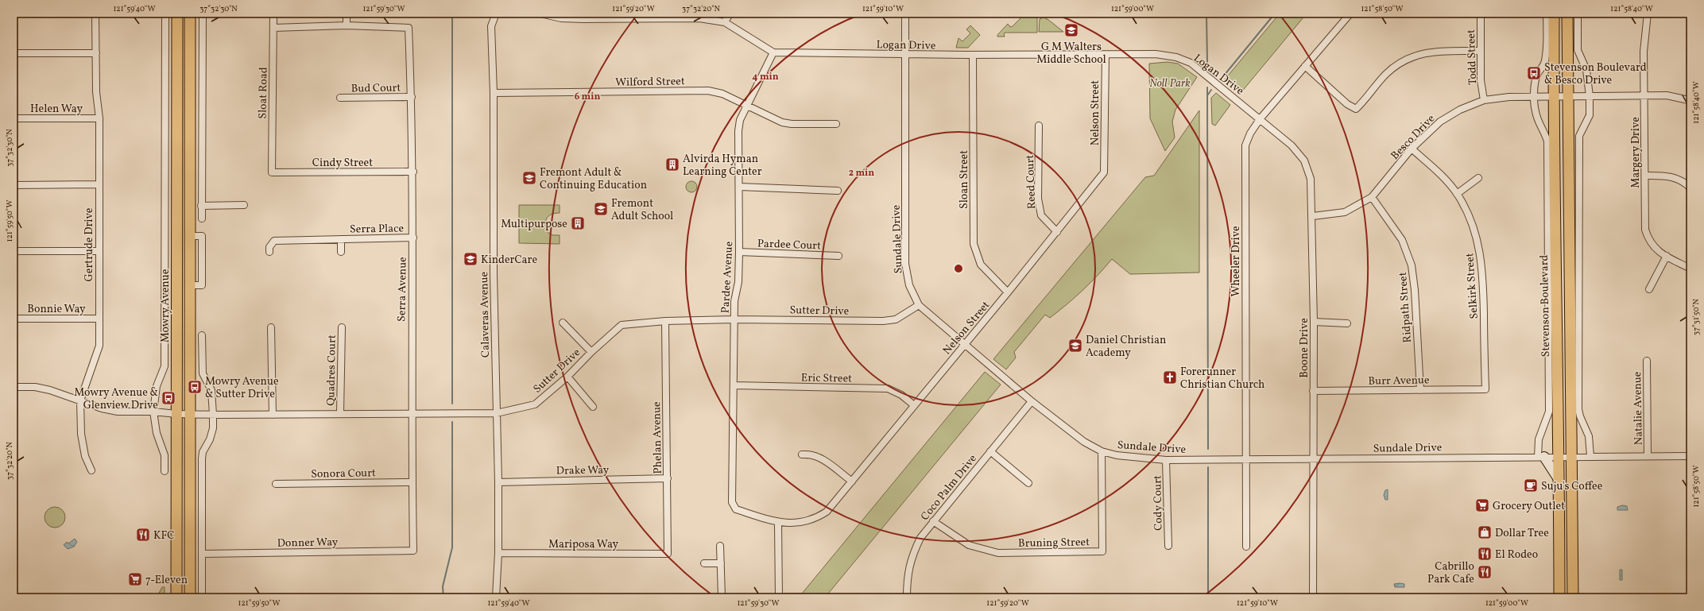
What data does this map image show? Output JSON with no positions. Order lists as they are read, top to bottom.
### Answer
{
  "streets": {
    "main road": ["Mowry Avenue", "Stevenson Boulevard"],
    "street": [
      "Logan Drive",
      "Todd Street",
      "Wilford Street",
      "Bud Court",
      "Sloat Road",
      "Helen Way",
      "Nelson Street",
      "Besco Drive",
      "Margery Drive",
      "Cindy Street",
      "Sloan Street",
      "Reed Court",
      "Serra Place",
      "Sundale Drive",
      "Pardee Court",
      "Gertrude Drive",
      "Wheeler Drive",
      "Pardee Avenue",
      "Selkirk Street",
      "Serra Avenue",
      "Ridpath Street",
      "Bonnie Way",
      "Sutter Drive",
      "Calaveras Avenue",
      "Boone Drive",
      "Quadres Court",
      "Eric Street",
      "Burr Avenue",
      "Natalie Avenue",
      "Phelan Avenue",
      "Drake Way",
      "Sonora Court",
      "Coco Palm Drive",
      "Cody Court",
      "Donner Way",
      "Bruning Street",
      "Mariposa Way"
    ]
  },
  "crossings": [
    ["Logan Drive", "Nelson Street"],
    ["Logan Drive", "Sloan Street"],
    ["Logan Drive", "Sundale Drive"],
    ["Logan Drive", "Wheeler Drive"],
    ["Logan Drive", "Pardee Avenue"],
    ["Logan Drive", "Boone Drive"],
    ["Todd Street", "Besco Drive"],
    ["Wilford Street", "Pardee Avenue"],
    ["Wilford Street", "Calaveras Avenue"],
    ["Bud Court", "Serra Avenue"],
    ["Sloat Road", "Cindy Street"],
    ["Helen Way", "Gertrude Drive"],
    ["Nelson Street", "Sloan Street"],
    ["Nelson Street", "Reed Court"],
    ["Nelson Street", "Sundale Drive"],
    ["Nelson Street", "Pardee Avenue"],
    ["Nelson Street", "Eric Street"],
    ["Besco Drive", "Margery Drive"],
    ["Besco Drive", "Selkirk Street"],
    ["Besco Drive", "Stevenson Boulevard"],
    ["Besco Drive", "Ridpath Street"],
    ["Besco Drive", "Boone Drive"],
    ["Cindy Street", "Serra Avenue"],
    ["Serra Place", "Serra Avenue"],
    ["Sundale Drive", "Wheeler Drive"],
    ["Sundale Drive", "Stevenson Boulevard"],
    ["Sundale Drive", "Sutter Drive"],
    ["Sundale Drive", "Boone Drive"],
    ["Sundale Drive", "Natalie Avenue"],
    ["Sundale Drive", "Coco Palm Drive"],
    ["Sundale Drive", "Cody Court"],
    ["Sundale Drive", "Bruning Street"],
    ["Pardee Court", "Pardee Avenue"],
    ["Gertrude Drive", "Bonnie Way"],
    ["Gertrude Drive", "Sutter Drive"],
    ["Wheeler Drive", "Boone Drive"],
    ["Pardee Avenue", "Sutter Drive"],
    ["Pardee Avenue", "Eric Street"],
    ["Selkirk Street", "Burr Avenue"],
    ["Serra Avenue", "Sutter Drive"],
    ["Serra Avenue", "Sonora Court"],
    ["Serra Avenue", "Donner Way"],
    ["Mowry Avenue", "Sutter Drive"],
    ["Ridpath Street", "Burr Avenue"],
    ["Sutter Drive", "Calaveras Avenue"],
    ["Sutter Drive", "Quadres Court"],
    ["Sutter Drive", "Phelan Avenue"],
    ["Calaveras Avenue", "Drake Way"],
    ["Calaveras Avenue", "Mariposa Way"],
    ["Boone Drive", "Burr Avenue"],
    ["Phelan Avenue", "Drake Way"],
    ["Phelan Avenue", "Mariposa Way"],
    ["Coco Palm Drive", "Bruning Street"]
  ],
  "parks": ["Noll Park"],
  "places": {
    "school or university": [
      "G M Walters Middle School",
      "Fremont Adult & Continuing Education",
      "Fremont Adult School",
      "KinderCare",
      "Daniel Christian Academy"
    ],
    "bus stop": ["Stevenson Boulevard & Besco Drive", "Mowry Avenue & Sutter Drive", "Mowry Avenue & Glenview Drive"],
    "building": ["Alvirda Hyman Learning Center", "Multipurpose"],
    "church": ["Forerunner Christian Church"],
    "cafe": ["Suju's Coffee"],
    "supermarket": ["Grocery Outlet", "7-Eleven"],
    "shop": ["Dollar Tree"],
    "restaurant": ["KFC", "El Rodeo", "Cabrillo Park Cafe"]
  },
  "coordinates": [
    "121°59'40\"W",
    "37°32'30\"N",
    "121°59'30\"W",
    "121°59'20\"W",
    "37°32'20\"N",
    "121°59'10\"W",
    "121°59'00\"W",
    "121°58'50\"W",
    "121°58'40\"W",
    "121°59'50\"W",
    "37°31'50\"N"
  ],
  "rings": ["4 min", "6 min", "2 min"]
}
